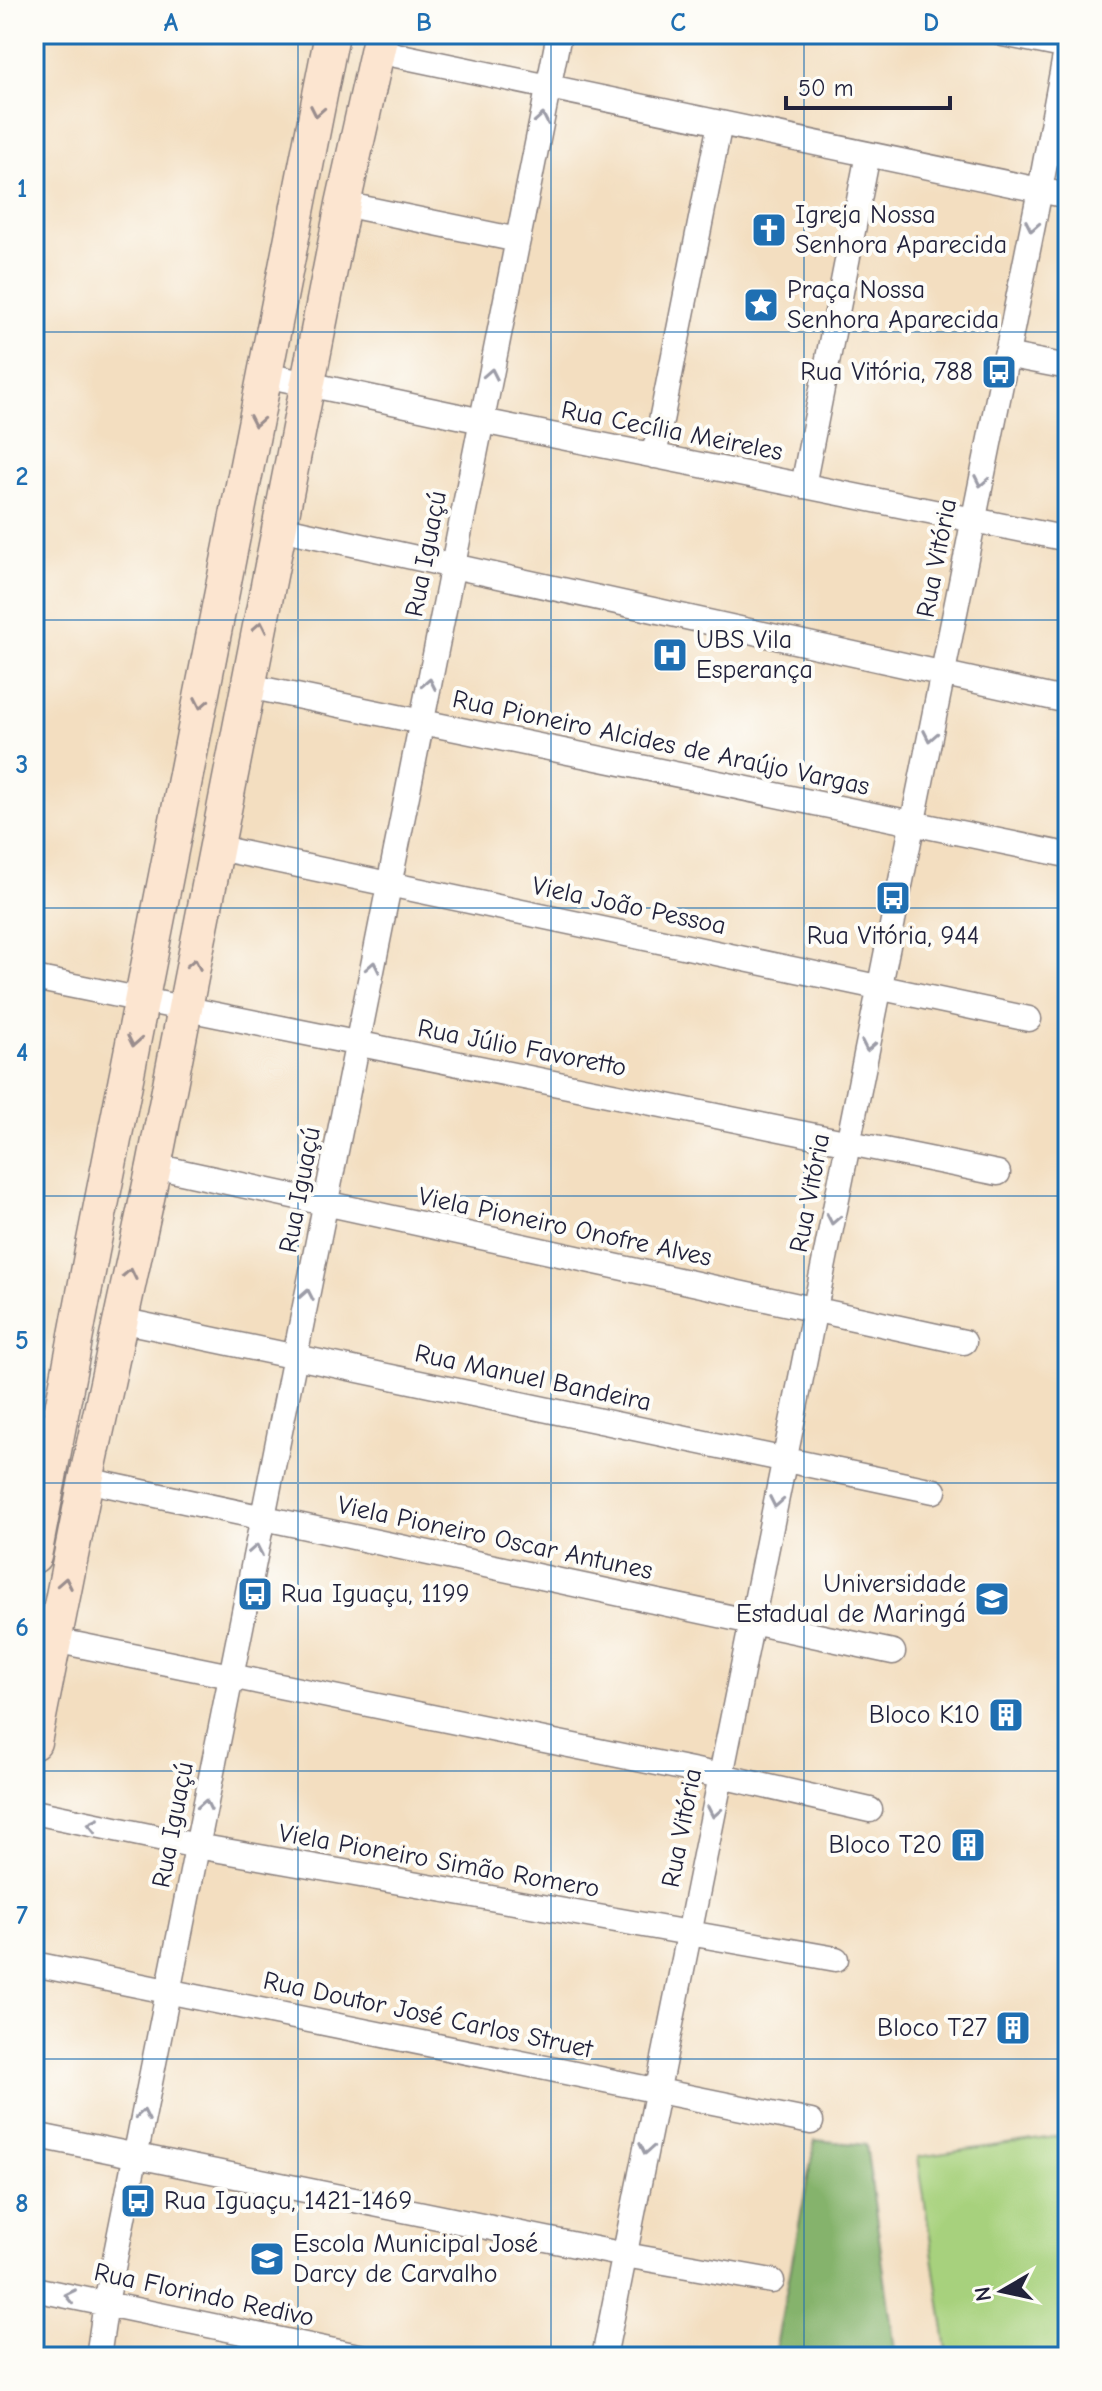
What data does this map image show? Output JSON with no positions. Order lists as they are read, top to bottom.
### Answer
{
  "streets": {
    "street": [
      "Rua Cecília Meireles",
      "Rua Iguaçú",
      "Rua Vitória",
      "Rua Pioneiro Alcides de Araújo Vargas",
      "Viela João Pessoa",
      "Rua Júlio Favoretto",
      "Viela Pioneiro Onofre Alves",
      "Rua Manuel Bandeira",
      "Viela Pioneiro Oscar Antunes",
      "Viela Pioneiro Simão Romero",
      "Rua Doutor José Carlos Struet",
      "Rua Florindo Redivo"
    ]
  },
  "crossings": [
    ["Rua Cecília Meireles", "Rua Iguaçú"],
    ["Rua Cecília Meireles", "Rua Vitória"],
    ["Rua Iguaçú", "Rua Pioneiro Alcides de Araújo Vargas"],
    ["Rua Iguaçú", "Viela João Pessoa"],
    ["Rua Iguaçú", "Rua Júlio Favoretto"],
    ["Rua Iguaçú", "Viela Pioneiro Onofre Alves"],
    ["Rua Iguaçú", "Rua Manuel Bandeira"],
    ["Rua Iguaçú", "Viela Pioneiro Oscar Antunes"],
    ["Rua Iguaçú", "Viela Pioneiro Simão Romero"],
    ["Rua Iguaçú", "Rua Doutor José Carlos Struet"],
    ["Rua Iguaçú", "Rua Florindo Redivo"],
    ["Rua Vitória", "Rua Pioneiro Alcides de Araújo Vargas"],
    ["Rua Vitória", "Viela João Pessoa"],
    ["Rua Vitória", "Rua Júlio Favoretto"],
    ["Rua Vitória", "Viela Pioneiro Onofre Alves"],
    ["Rua Vitória", "Rua Manuel Bandeira"],
    ["Rua Vitória", "Viela Pioneiro Oscar Antunes"],
    ["Rua Vitória", "Viela Pioneiro Simão Romero"],
    ["Rua Vitória", "Rua Doutor José Carlos Struet"]
  ],
  "one_way": ["Rua Iguaçú", "Rua Vitória"],
  "places": {
    "church": ["Igreja Nossa Senhora Aparecida"],
    "place": ["Praça Nossa Senhora Aparecida"],
    "bus stop": [
      "Rua Vitória, 788",
      "Rua Vitória, 944",
      "Rua Iguaçu, 1199",
      "Rua Iguaçu, 1421-1469"
    ],
    "hospital": ["UBS Vila Esperança"],
    "school or university": ["Universidade Estadual de Maringá", "Escola Municipal José Darcy de Carvalho"],
    "building": ["Bloco K10", "Bloco T20", "Bloco T27"]
  },
  "scale_bar": "50 m",
  "north": "left",
  "grid": {
    "columns": [
      "A",
      "B",
      "C",
      "D"
    ],
    "rows": [
      "1",
      "2",
      "3",
      "4",
      "5",
      "6",
      "7",
      "8"
    ]
  }
}
